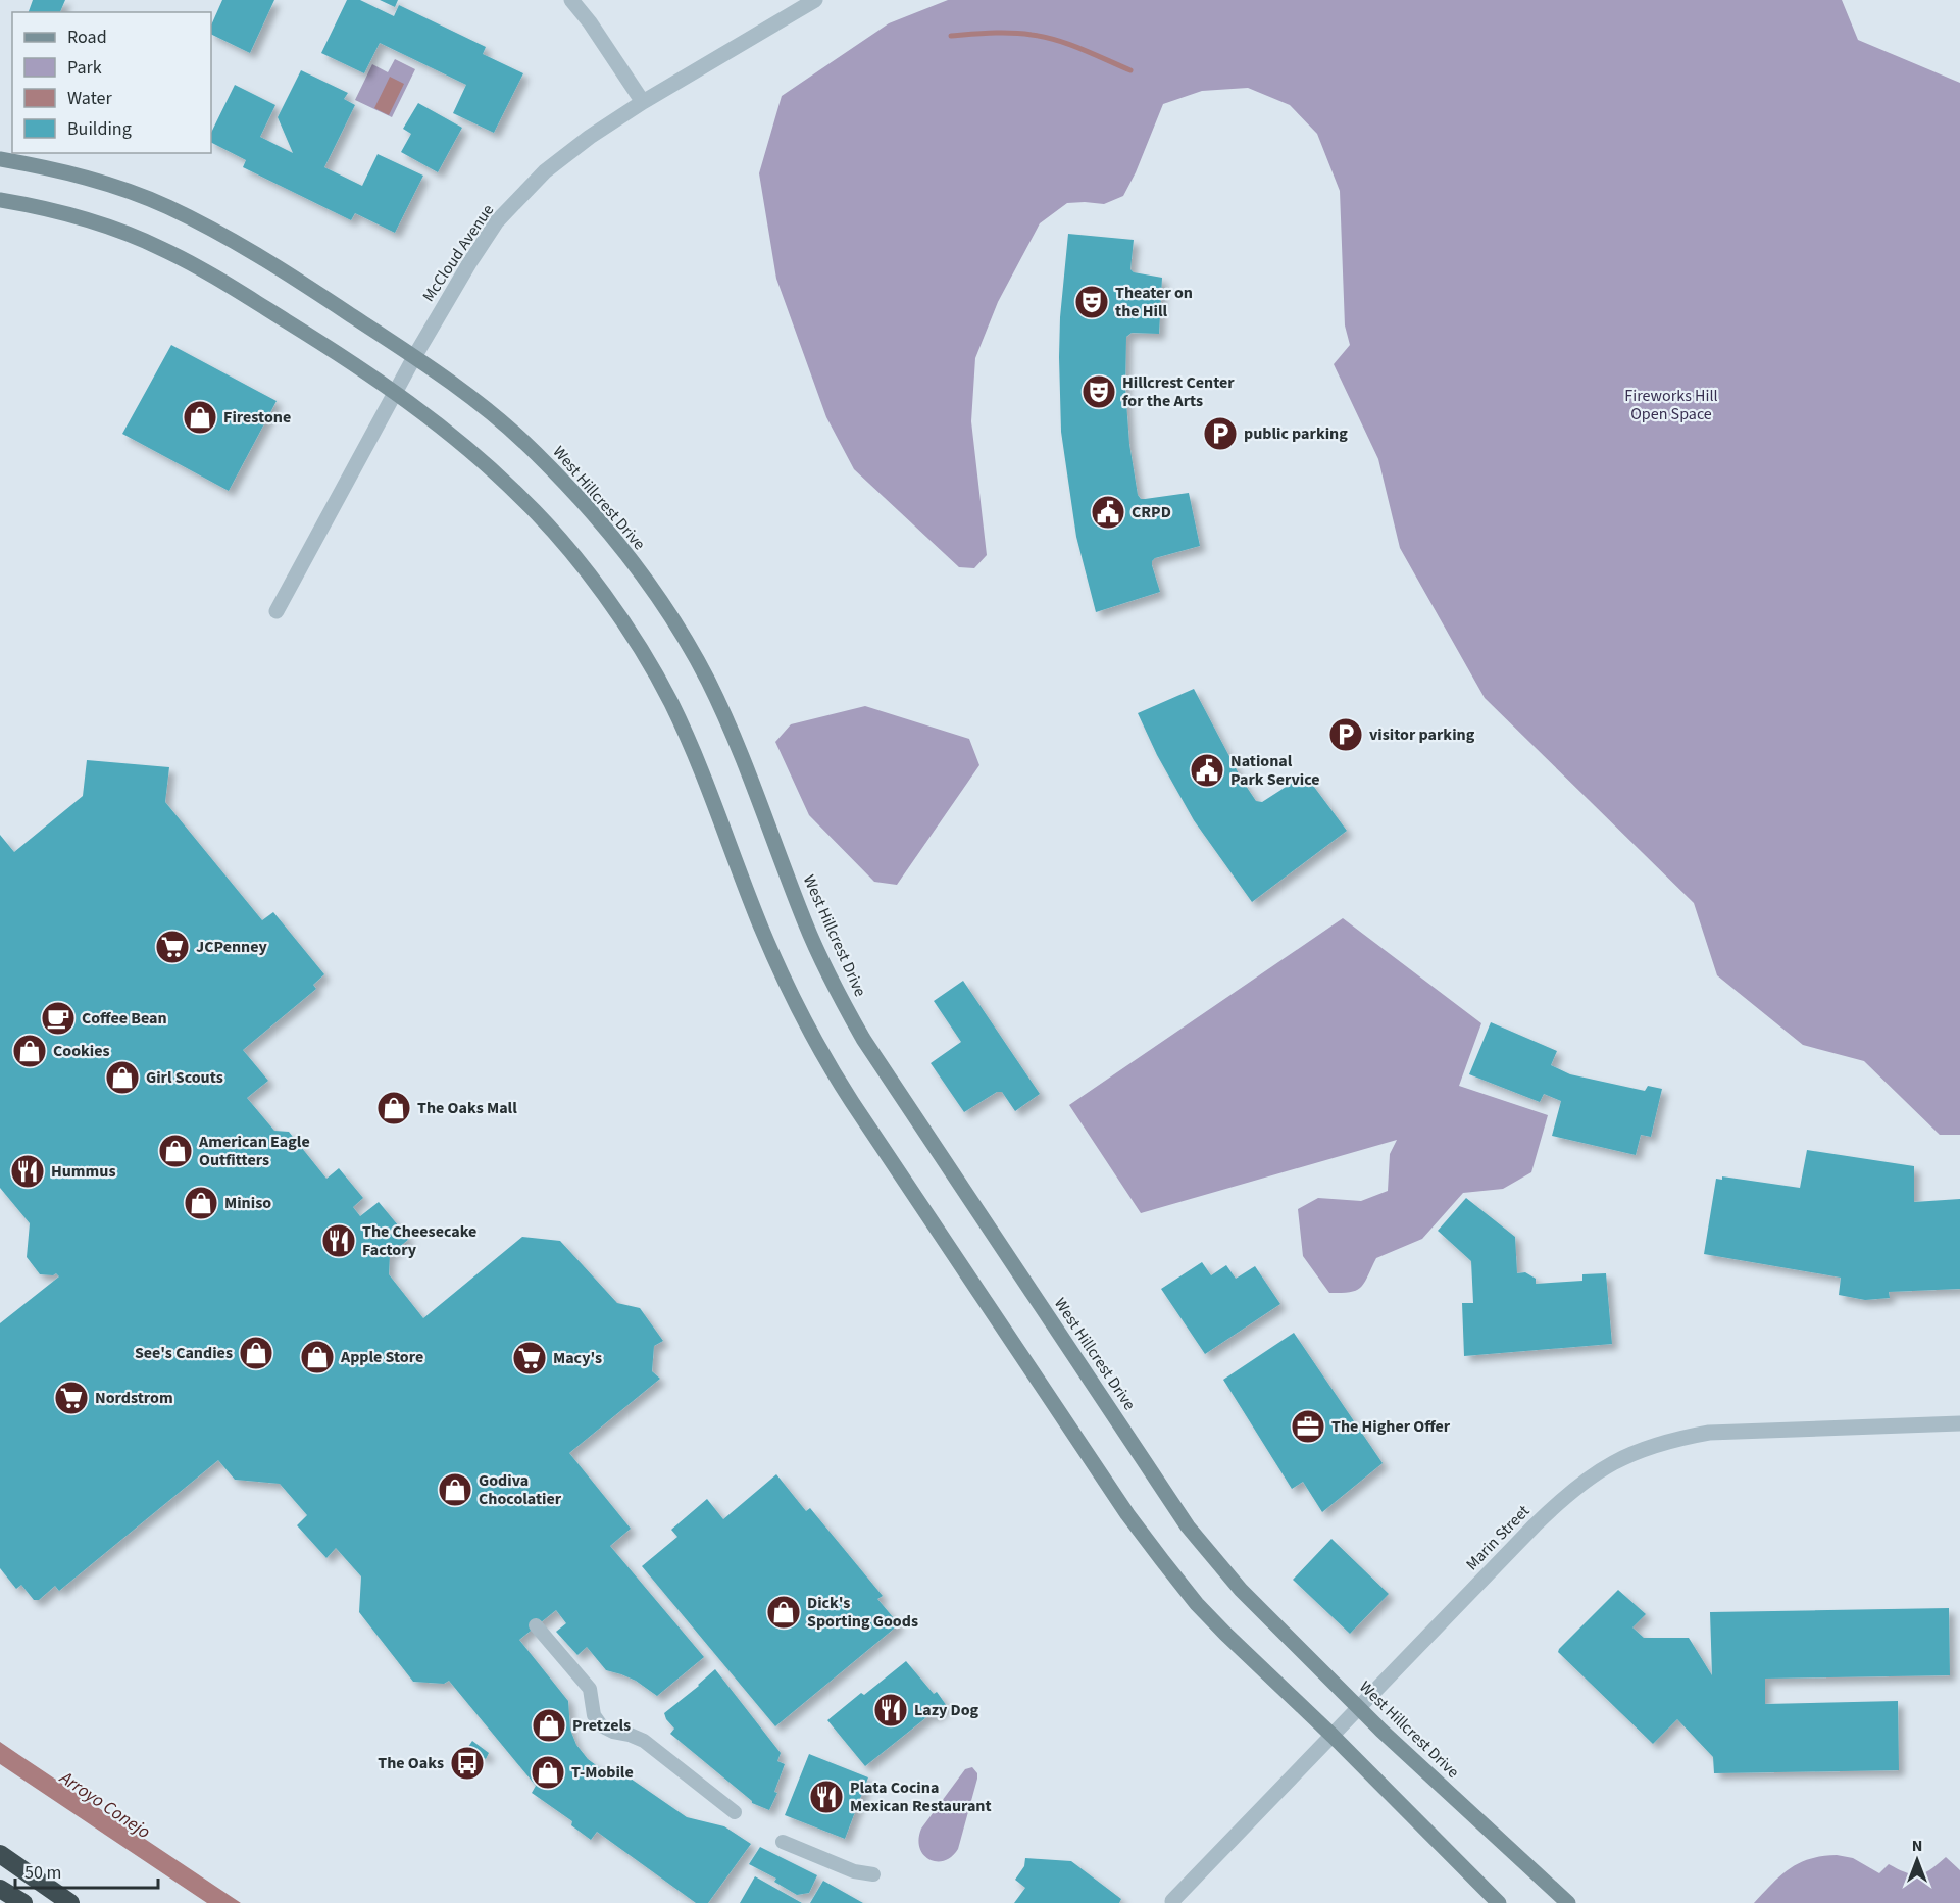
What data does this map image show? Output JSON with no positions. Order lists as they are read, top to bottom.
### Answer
{
  "streets": {
    "main road": ["West Hillcrest Drive"],
    "street": ["McCloud Avenue", "Marin Street"]
  },
  "crossings": [
    ["McCloud Avenue", "West Hillcrest Drive"],
    ["West Hillcrest Drive", "Marin Street"]
  ],
  "water": ["Arroyo Conejo"],
  "parks": ["Fireworks Hill Open Space"],
  "places": {
    "theatre": ["Theater on the Hill", "Hillcrest Center for the Arts"],
    "shop": [
      "Firestone",
      "Cookies",
      "Girl Scouts",
      "The Oaks Mall",
      "American Eagle Outfitters",
      "Miniso",
      "See's Candies",
      "Apple Store",
      "Godiva Chocolatier",
      "Dick's Sporting Goods",
      "Pretzels",
      "T-Mobile"
    ],
    "parking": ["public parking", "visitor parking"],
    "public building": ["CRPD", "National Park Service"],
    "supermarket": ["JCPenney", "Macy's", "Nordstrom"],
    "cafe": ["Coffee Bean"],
    "restaurant": [
      "Hummus",
      "The Cheesecake Factory",
      "Lazy Dog",
      "Plata Cocina Mexican Restaurant"
    ],
    "office": ["The Higher Offer"],
    "bus stop": ["The Oaks"]
  },
  "legend": [
    "Road",
    "Park",
    "Water",
    "Building"
  ],
  "scale_bar": "50 m",
  "north": "top"
}
